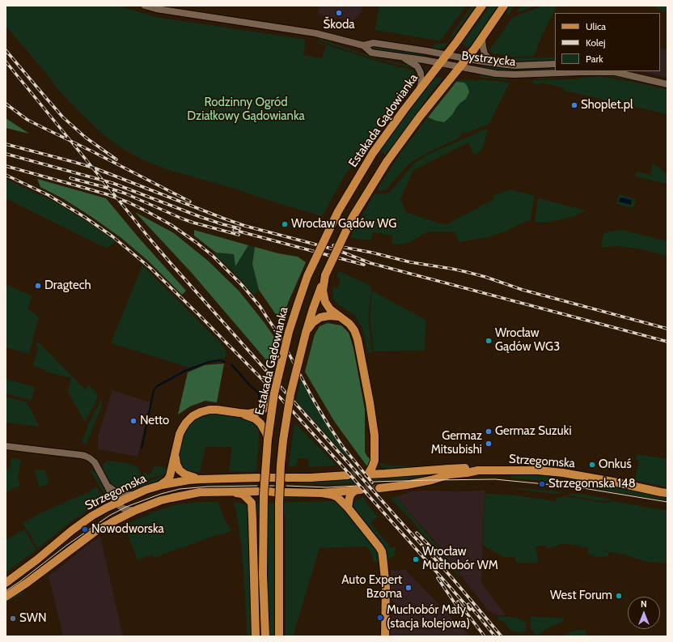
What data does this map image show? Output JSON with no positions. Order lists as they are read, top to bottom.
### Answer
{
  "streets": {
    "main road": ["Estakada Gądowianka", "Strzegomska"],
    "street": ["Bystrzycka"]
  },
  "crossings": [
    ["Bystrzycka", "Estakada Gądowianka"]
  ],
  "parks": ["Rodzinny Ogród Działkowy Gądowianka"],
  "places": [
    "Škoda",
    "Shoplet.pl",
    "Wrocław Gądów WG",
    "Dragtech",
    "Wrocław Gądów WG3",
    "Netto",
    "Germaz Suzuki",
    "Germaz Mitsubishi",
    "Onkuś",
    "Strzegomska 148",
    "Nowodworska",
    "Wrocław Muchobór WM",
    "Auto Expert Bzoma",
    "West Forum",
    "Muchobór Mały (stacja kolejowa)",
    "SWN"
  ],
  "legend": ["Ulica", "Kolej", "Park"],
  "north": "top"
}
